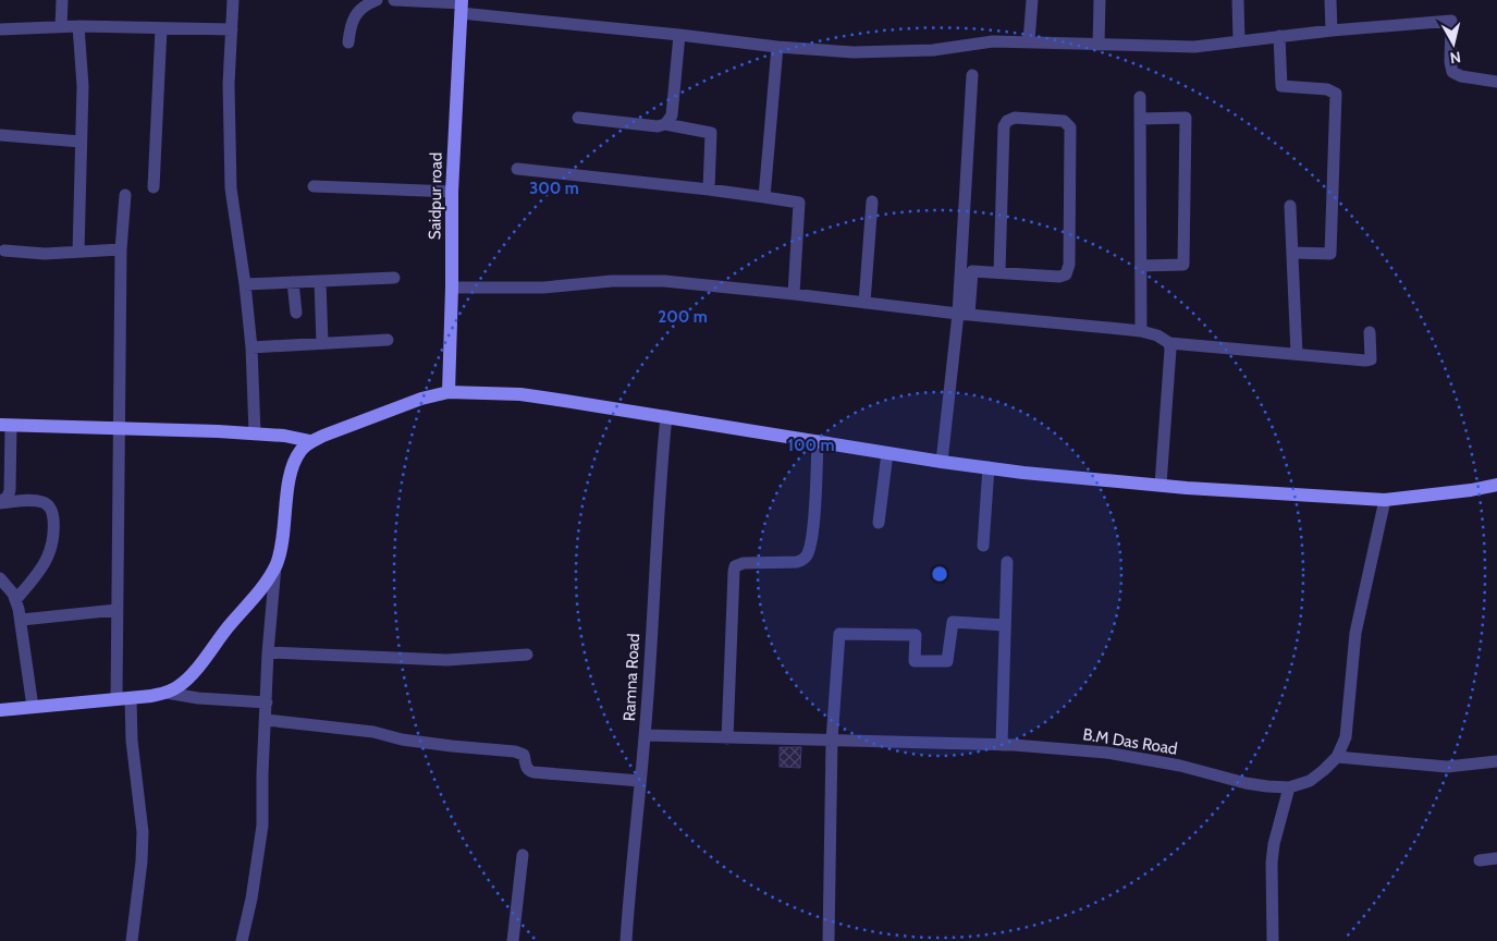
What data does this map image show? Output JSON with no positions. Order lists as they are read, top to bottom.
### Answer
{
  "streets": {
    "main road": ["Saidpur road"],
    "street": ["Ramna Road", "B.M Das Road"]
  },
  "crossings": [
    ["Ramna Road", "B.M Das Road"]
  ],
  "north": "bottom",
  "rings": ["300 m", "200 m", "100 m"]
}
